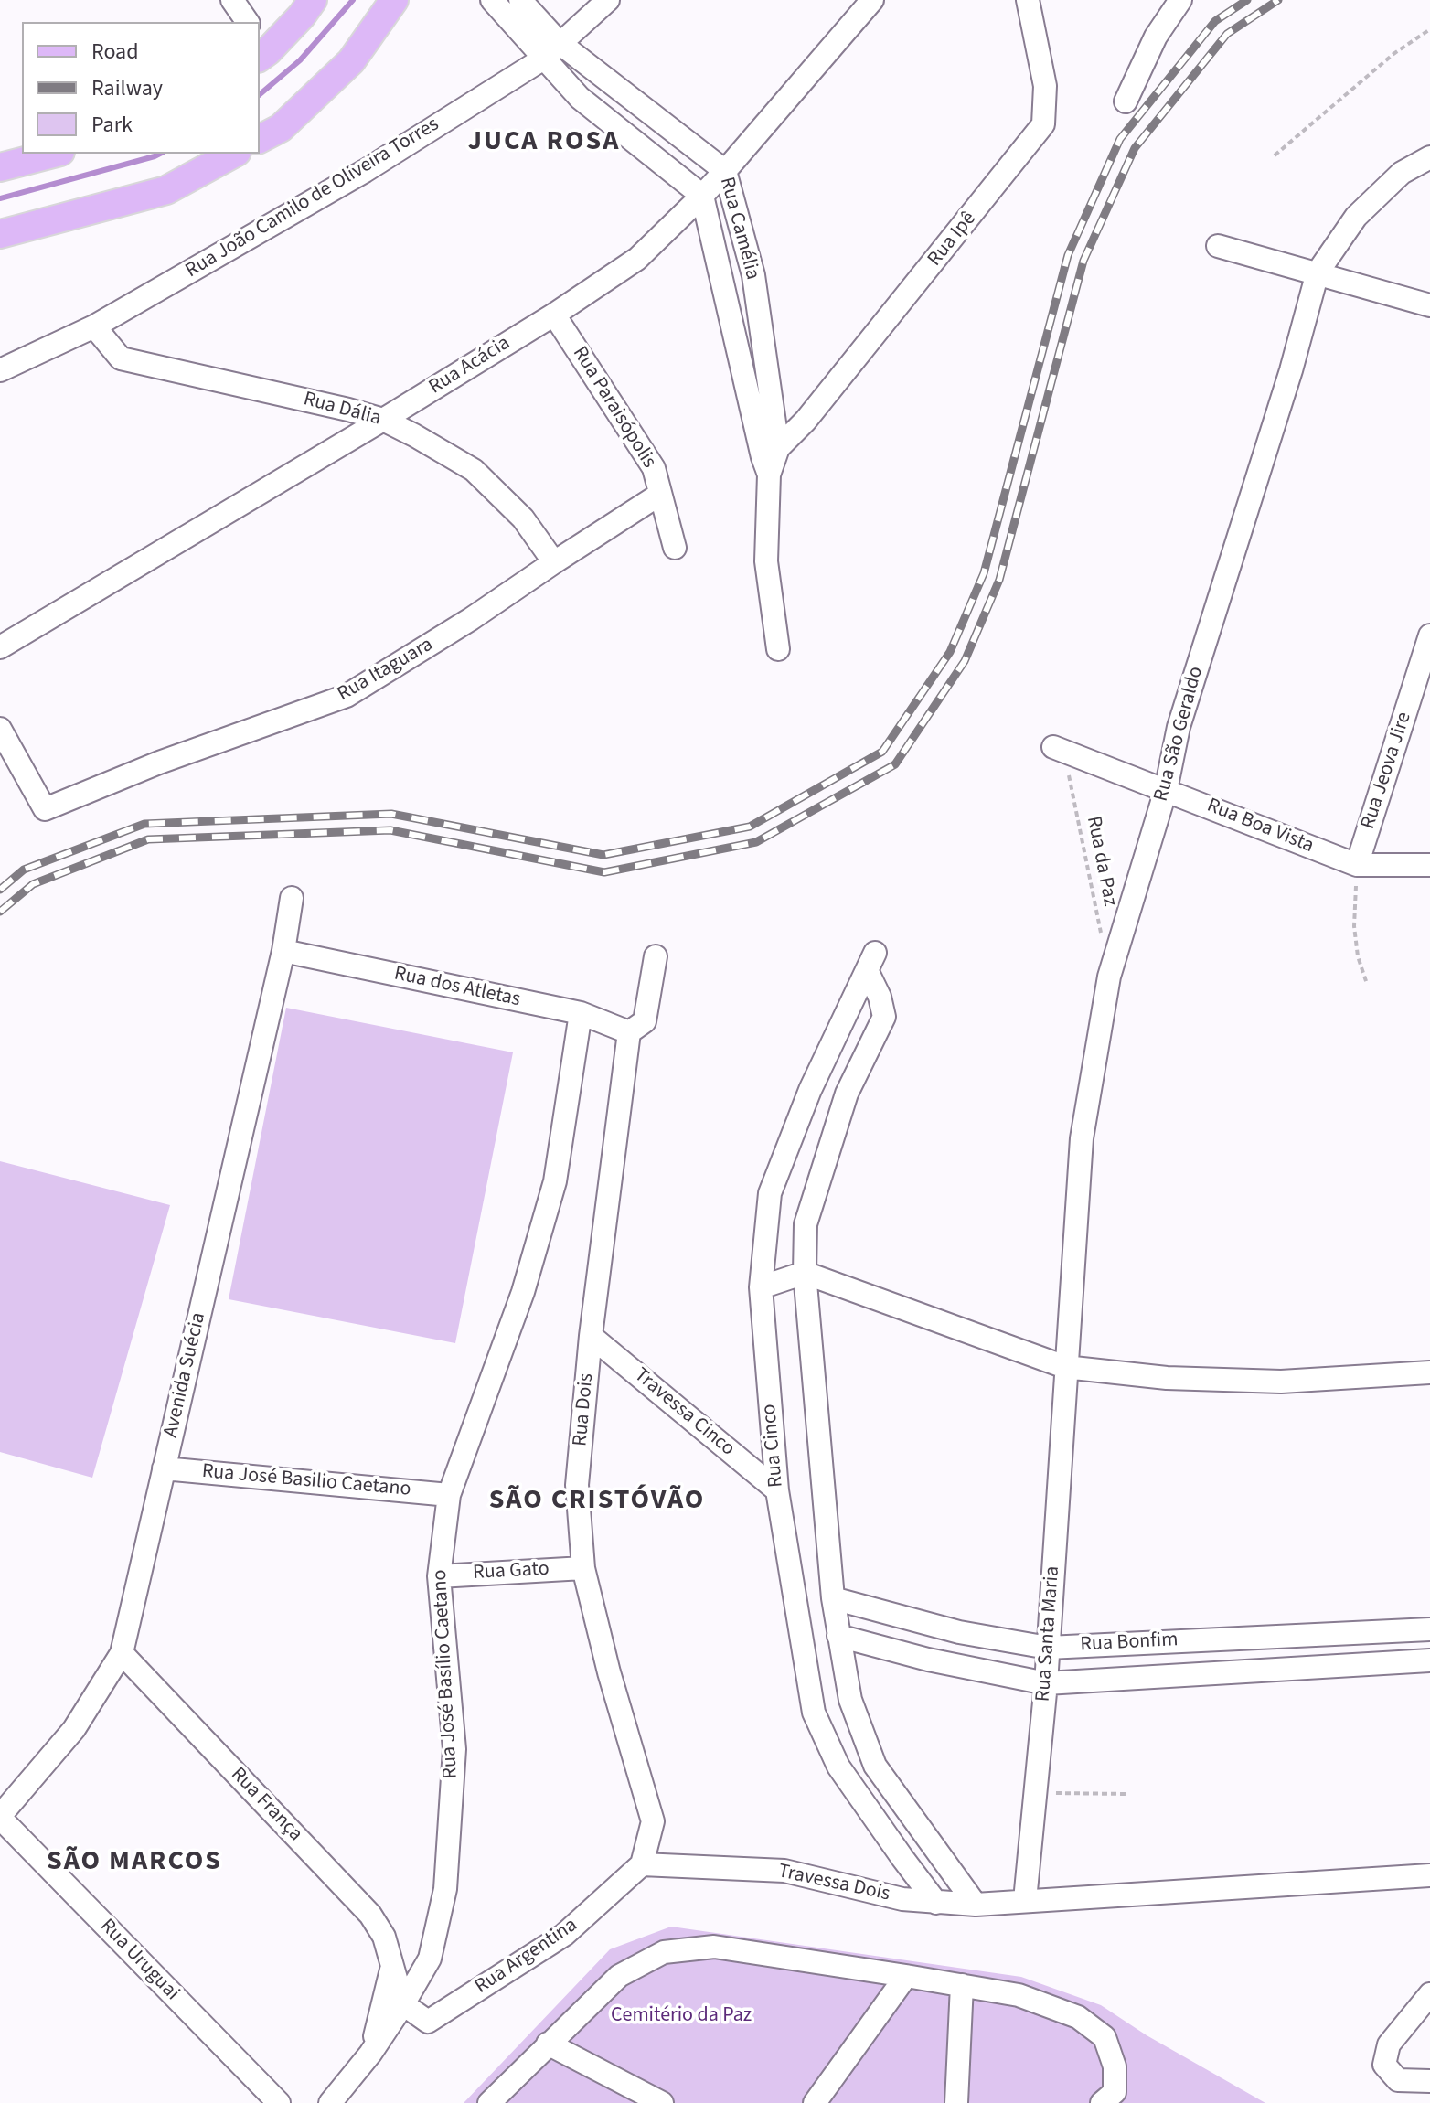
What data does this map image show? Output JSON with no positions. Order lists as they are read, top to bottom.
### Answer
{
  "streets": {
    "street": [
      "Rua João Camilo de Oliveira Torres",
      "Rua Camélia",
      "Rua Ipê",
      "Rua Acácia",
      "Rua Paraisópolis",
      "Rua Dália",
      "Rua Itaguara",
      "Rua São Geraldo",
      "Rua Jeova Jire",
      "Rua Boa Vista",
      "Rua dos Atletas",
      "Avenida Suécia",
      "Rua Dois",
      "Travessa Cinco",
      "Rua Cinco",
      "Rua José Basilio Caetano",
      "Rua Gato",
      "Rua Santa Maria",
      "Rua Bonfim",
      "Rua José Basílio Caetano",
      "Rua França",
      "Travessa Dois",
      "Rua Argentina",
      "Rua Uruguai"
    ],
    "path": ["Rua da Paz"]
  },
  "crossings": [
    ["Rua João Camilo de Oliveira Torres", "Rua Camélia"],
    ["Rua João Camilo de Oliveira Torres", "Rua Dália"],
    ["Rua Camélia", "Rua Ipê"],
    ["Rua Camélia", "Rua Acácia"],
    ["Rua Acácia", "Rua Paraisópolis"],
    ["Rua Acácia", "Rua Dália"],
    ["Rua Paraisópolis", "Rua Itaguara"],
    ["Rua Dália", "Rua Itaguara"],
    ["Rua São Geraldo", "Rua Boa Vista"],
    ["Rua São Geraldo", "Rua Santa Maria"],
    ["Rua Jeova Jire", "Rua Boa Vista"],
    ["Rua Boa Vista", "Rua da Paz"],
    ["Rua dos Atletas", "Avenida Suécia"],
    ["Rua dos Atletas", "Rua Dois"],
    ["Rua dos Atletas", "Rua José Basílio Caetano"],
    ["Avenida Suécia", "Rua José Basilio Caetano"],
    ["Avenida Suécia", "Rua França"],
    ["Avenida Suécia", "Rua Uruguai"],
    ["Rua Dois", "Travessa Cinco"],
    ["Rua Dois", "Rua Gato"],
    ["Rua Dois", "Travessa Dois"],
    ["Rua Dois", "Rua Argentina"],
    ["Travessa Cinco", "Rua Cinco"],
    ["Rua Cinco", "Rua Bonfim"],
    ["Rua Cinco", "Travessa Dois"],
    ["Rua José Basilio Caetano", "Rua José Basílio Caetano"],
    ["Rua Gato", "Rua José Basílio Caetano"],
    ["Rua Santa Maria", "Rua Bonfim"],
    ["Rua Santa Maria", "Travessa Dois"],
    ["Rua José Basílio Caetano", "Rua França"],
    ["Rua José Basílio Caetano", "Rua Argentina"],
    ["Rua França", "Rua Argentina"],
    ["Travessa Dois", "Rua Argentina"]
  ],
  "districts": ["JUCA ROSA", "SÃO CRISTÓVÃO", "SÃO MARCOS"],
  "parks": ["Cemitério da Paz"],
  "legend": ["Road", "Railway", "Park"]
}
